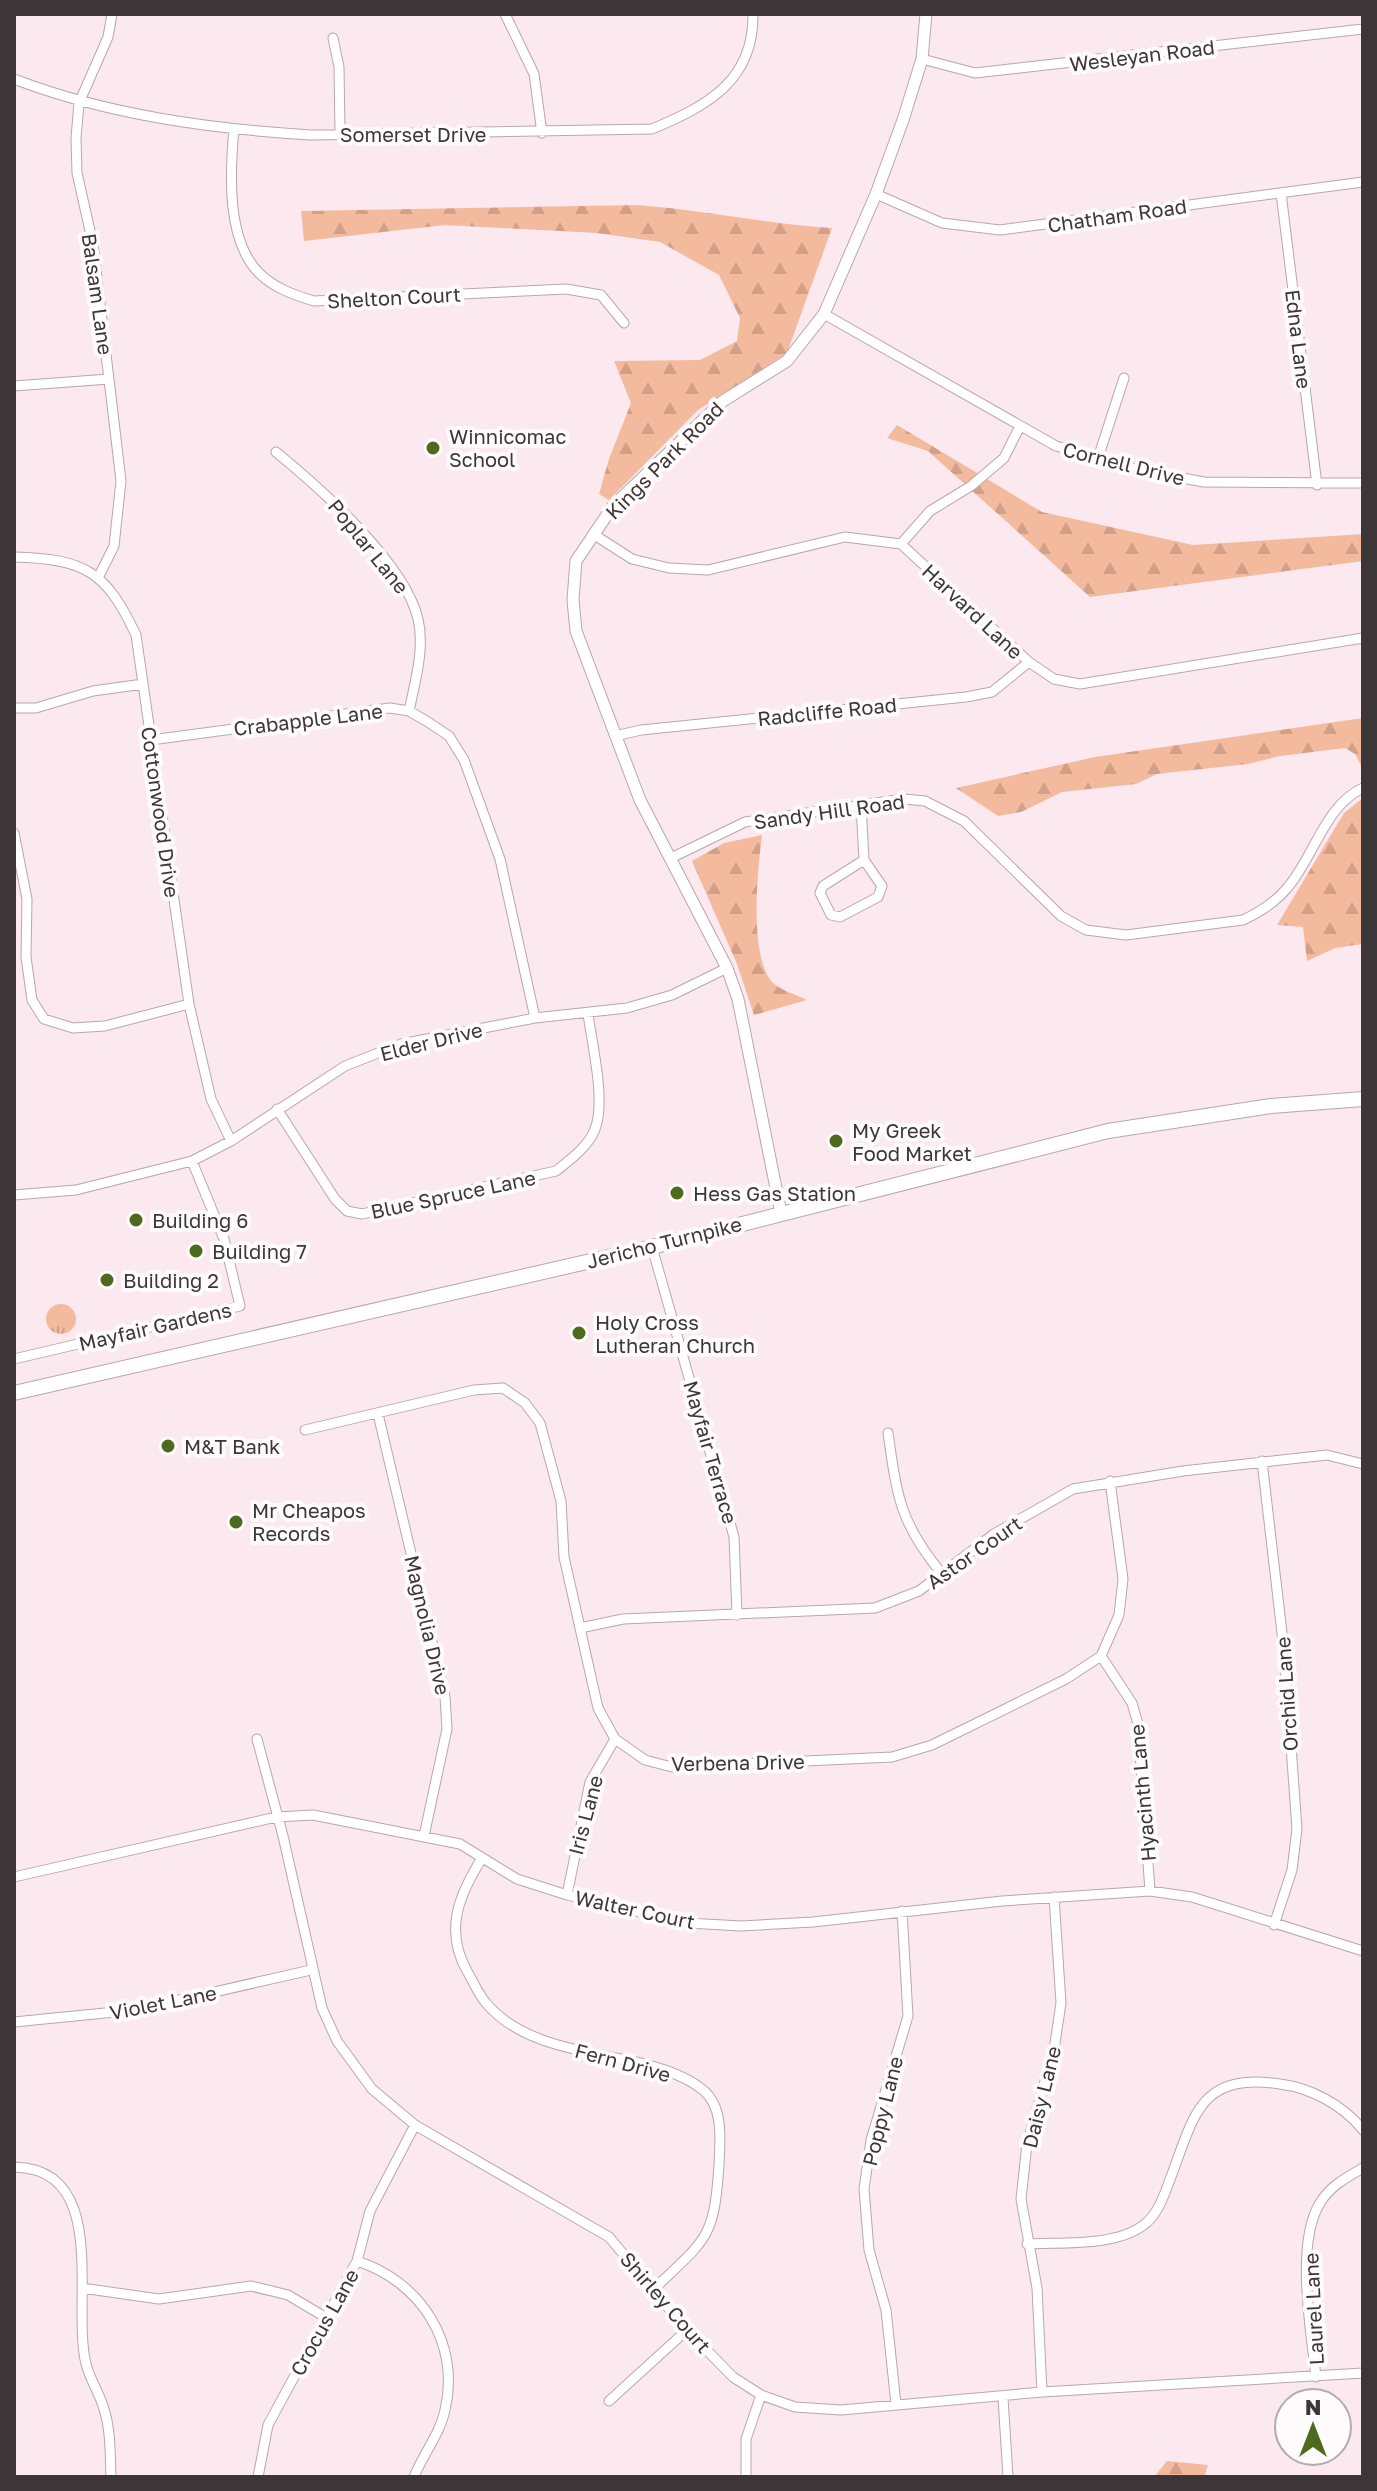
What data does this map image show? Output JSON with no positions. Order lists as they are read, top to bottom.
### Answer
{
  "streets": {
    "main road": ["Jericho Turnpike"],
    "street": [
      "Wesleyan Road",
      "Somerset Drive",
      "Chatham Road",
      "Balsam Lane",
      "Shelton Court",
      "Edna Lane",
      "Kings Park Road",
      "Cornell Drive",
      "Poplar Lane",
      "Harvard Lane",
      "Radcliffe Road",
      "Crabapple Lane",
      "Sandy Hill Road",
      "Cottonwood Drive",
      "Elder Drive",
      "Blue Spruce Lane",
      "Mayfair Gardens",
      "Mayfair Terrace",
      "Astor Court",
      "Magnolia Drive",
      "Orchid Lane",
      "Verbena Drive",
      "Hyacinth Lane",
      "Iris Lane",
      "Walter Court",
      "Violet Lane",
      "Fern Drive",
      "Daisy Lane",
      "Poppy Lane",
      "Shirley Court",
      "Laurel Lane",
      "Crocus Lane"
    ]
  },
  "crossings": [
    ["Wesleyan Road", "Kings Park Road"],
    ["Somerset Drive", "Balsam Lane"],
    ["Somerset Drive", "Shelton Court"],
    ["Chatham Road", "Edna Lane"],
    ["Chatham Road", "Kings Park Road"],
    ["Balsam Lane", "Cottonwood Drive"],
    ["Edna Lane", "Cornell Drive"],
    ["Kings Park Road", "Cornell Drive"],
    ["Kings Park Road", "Radcliffe Road"],
    ["Kings Park Road", "Sandy Hill Road"],
    ["Kings Park Road", "Elder Drive"],
    ["Kings Park Road", "Jericho Turnpike"],
    ["Poplar Lane", "Crabapple Lane"],
    ["Harvard Lane", "Radcliffe Road"],
    ["Crabapple Lane", "Cottonwood Drive"],
    ["Crabapple Lane", "Elder Drive"],
    ["Cottonwood Drive", "Elder Drive"],
    ["Elder Drive", "Blue Spruce Lane"],
    ["Elder Drive", "Mayfair Gardens"],
    ["Jericho Turnpike", "Mayfair Terrace"],
    ["Mayfair Terrace", "Astor Court"],
    ["Astor Court", "Orchid Lane"],
    ["Astor Court", "Verbena Drive"],
    ["Magnolia Drive", "Verbena Drive"],
    ["Magnolia Drive", "Walter Court"],
    ["Orchid Lane", "Walter Court"],
    ["Verbena Drive", "Hyacinth Lane"],
    ["Verbena Drive", "Iris Lane"],
    ["Hyacinth Lane", "Walter Court"],
    ["Iris Lane", "Walter Court"],
    ["Walter Court", "Fern Drive"],
    ["Walter Court", "Daisy Lane"],
    ["Walter Court", "Poppy Lane"],
    ["Walter Court", "Shirley Court"],
    ["Violet Lane", "Shirley Court"],
    ["Fern Drive", "Shirley Court"],
    ["Daisy Lane", "Shirley Court"],
    ["Poppy Lane", "Shirley Court"],
    ["Shirley Court", "Laurel Lane"],
    ["Shirley Court", "Crocus Lane"]
  ],
  "places": [
    "Winnicomac School",
    "My Greek Food Market",
    "Hess Gas Station",
    "Building 6",
    "Building 7",
    "Building 2",
    "Holy Cross Lutheran Church",
    "M&T Bank",
    "Mr Cheapos Records"
  ],
  "north": "top"
}
